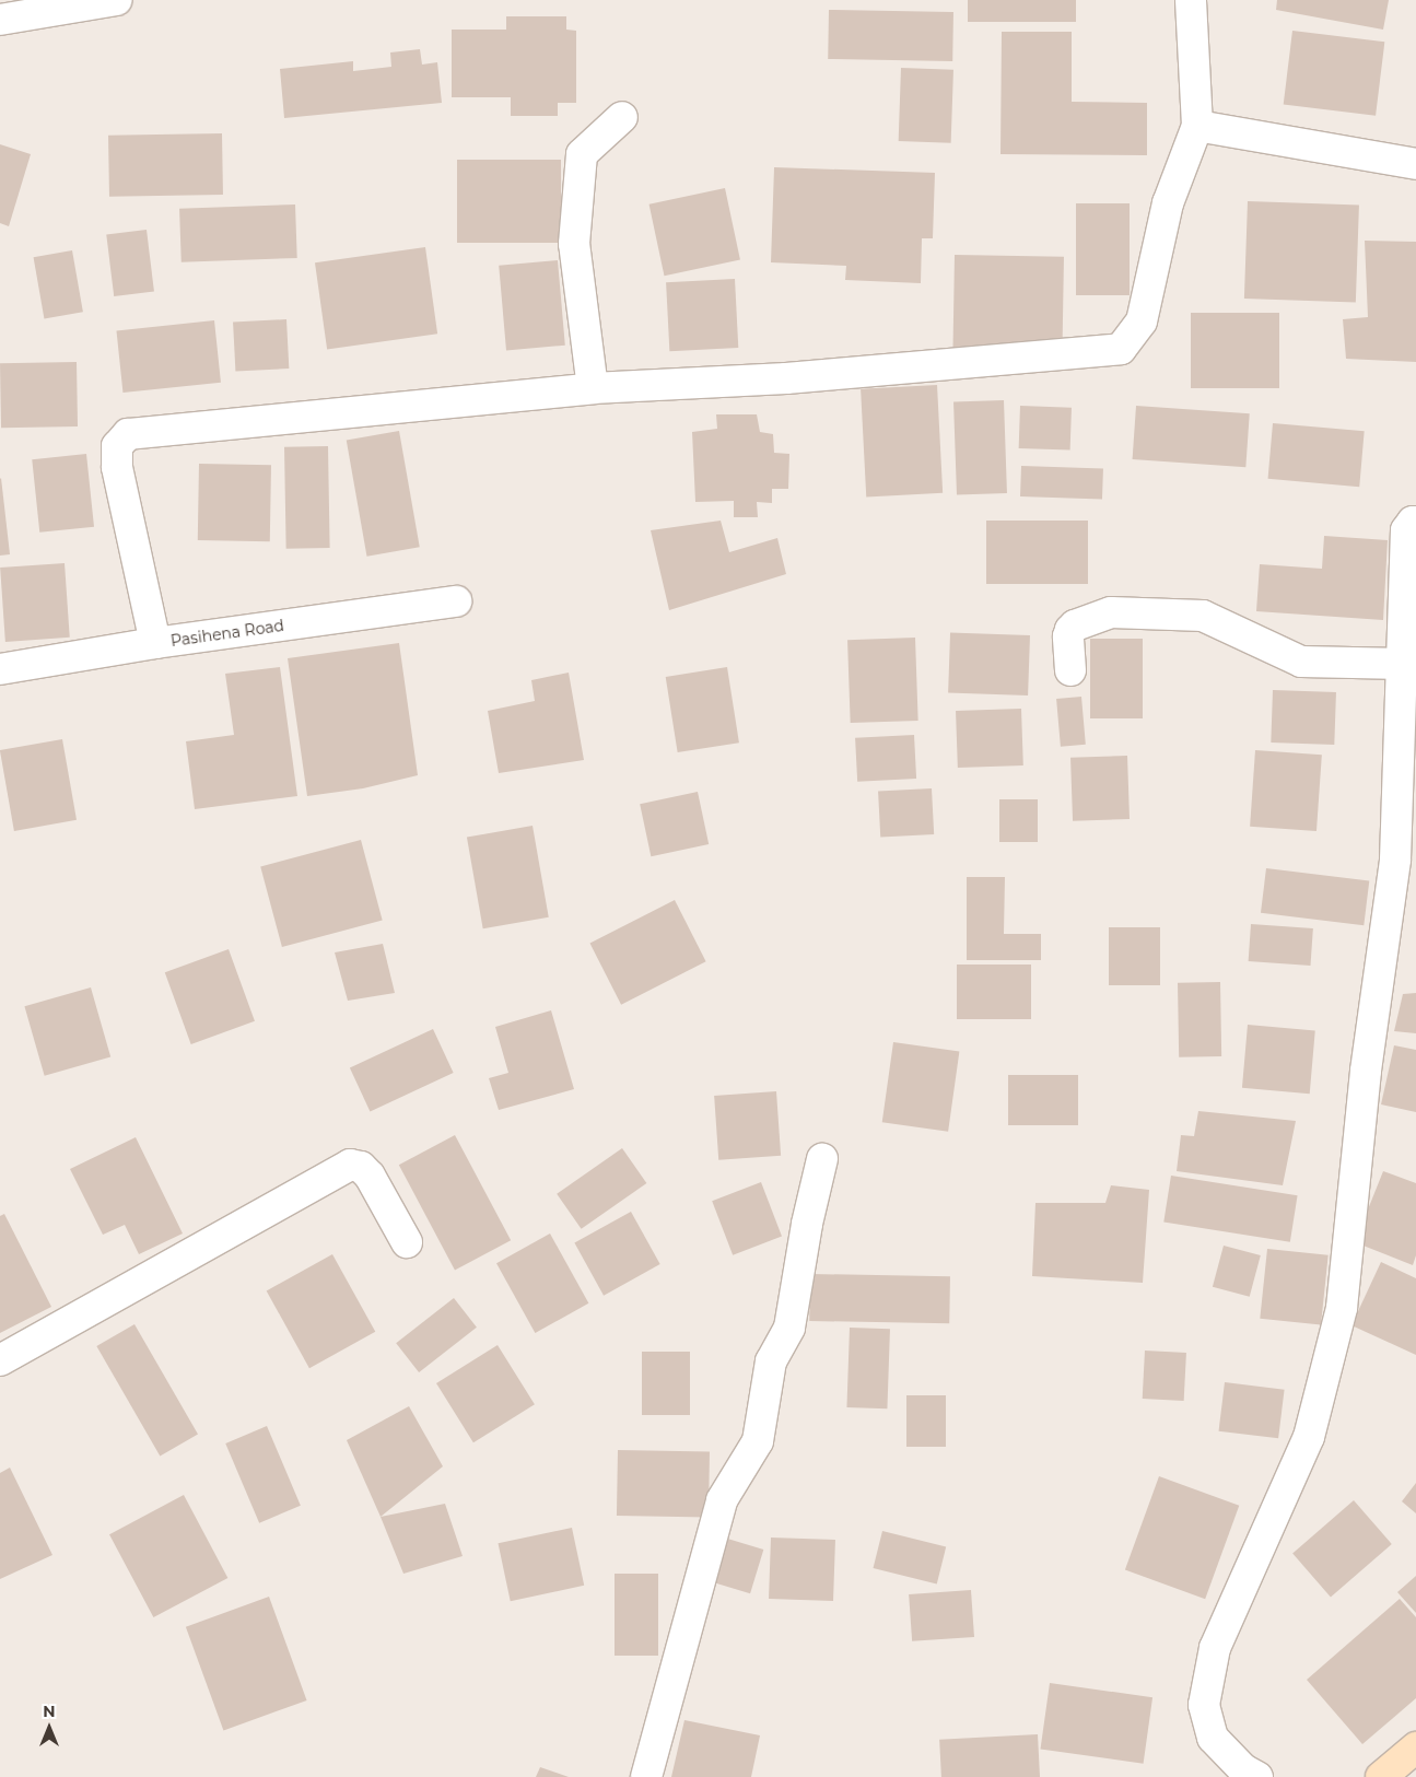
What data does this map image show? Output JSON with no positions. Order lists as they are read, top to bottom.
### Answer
{
  "streets": {
    "street": ["Pasihena Road"]
  },
  "north": "top"
}
